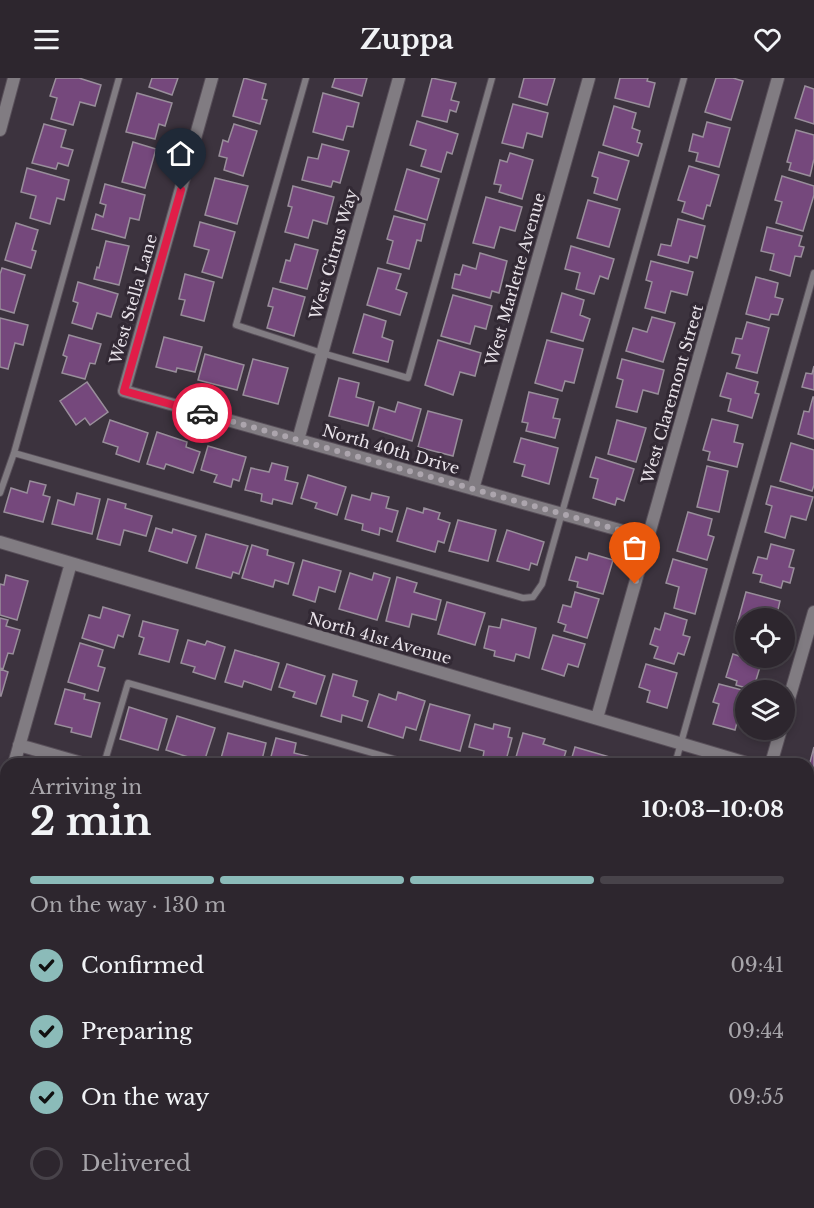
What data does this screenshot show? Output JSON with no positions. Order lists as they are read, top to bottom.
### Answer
{
  "streets": {
    "street": [
      "West Citrus Way",
      "West Marlette Avenue",
      "West Stella Lane",
      "West Claremont Street",
      "North 40th Drive",
      "North 41st Avenue"
    ]
  },
  "crossings": [
    ["West Citrus Way", "North 40th Drive"],
    ["West Marlette Avenue", "North 40th Drive"],
    ["West Stella Lane", "North 40th Drive"],
    ["West Claremont Street", "North 40th Drive"],
    ["West Claremont Street", "North 41st Avenue"]
  ],
  "page": {
    "header": "Zuppa",
    "heading": ["2 min", "Arriving in", "10:03–10:08"],
    "bar": "On the way · 130 m",
    "list": [
      ["Confirmed", "09:41"],
      ["Preparing", "09:44"],
      ["On the way", "09:55"],
      "Delivered"
    ]
  }
}
